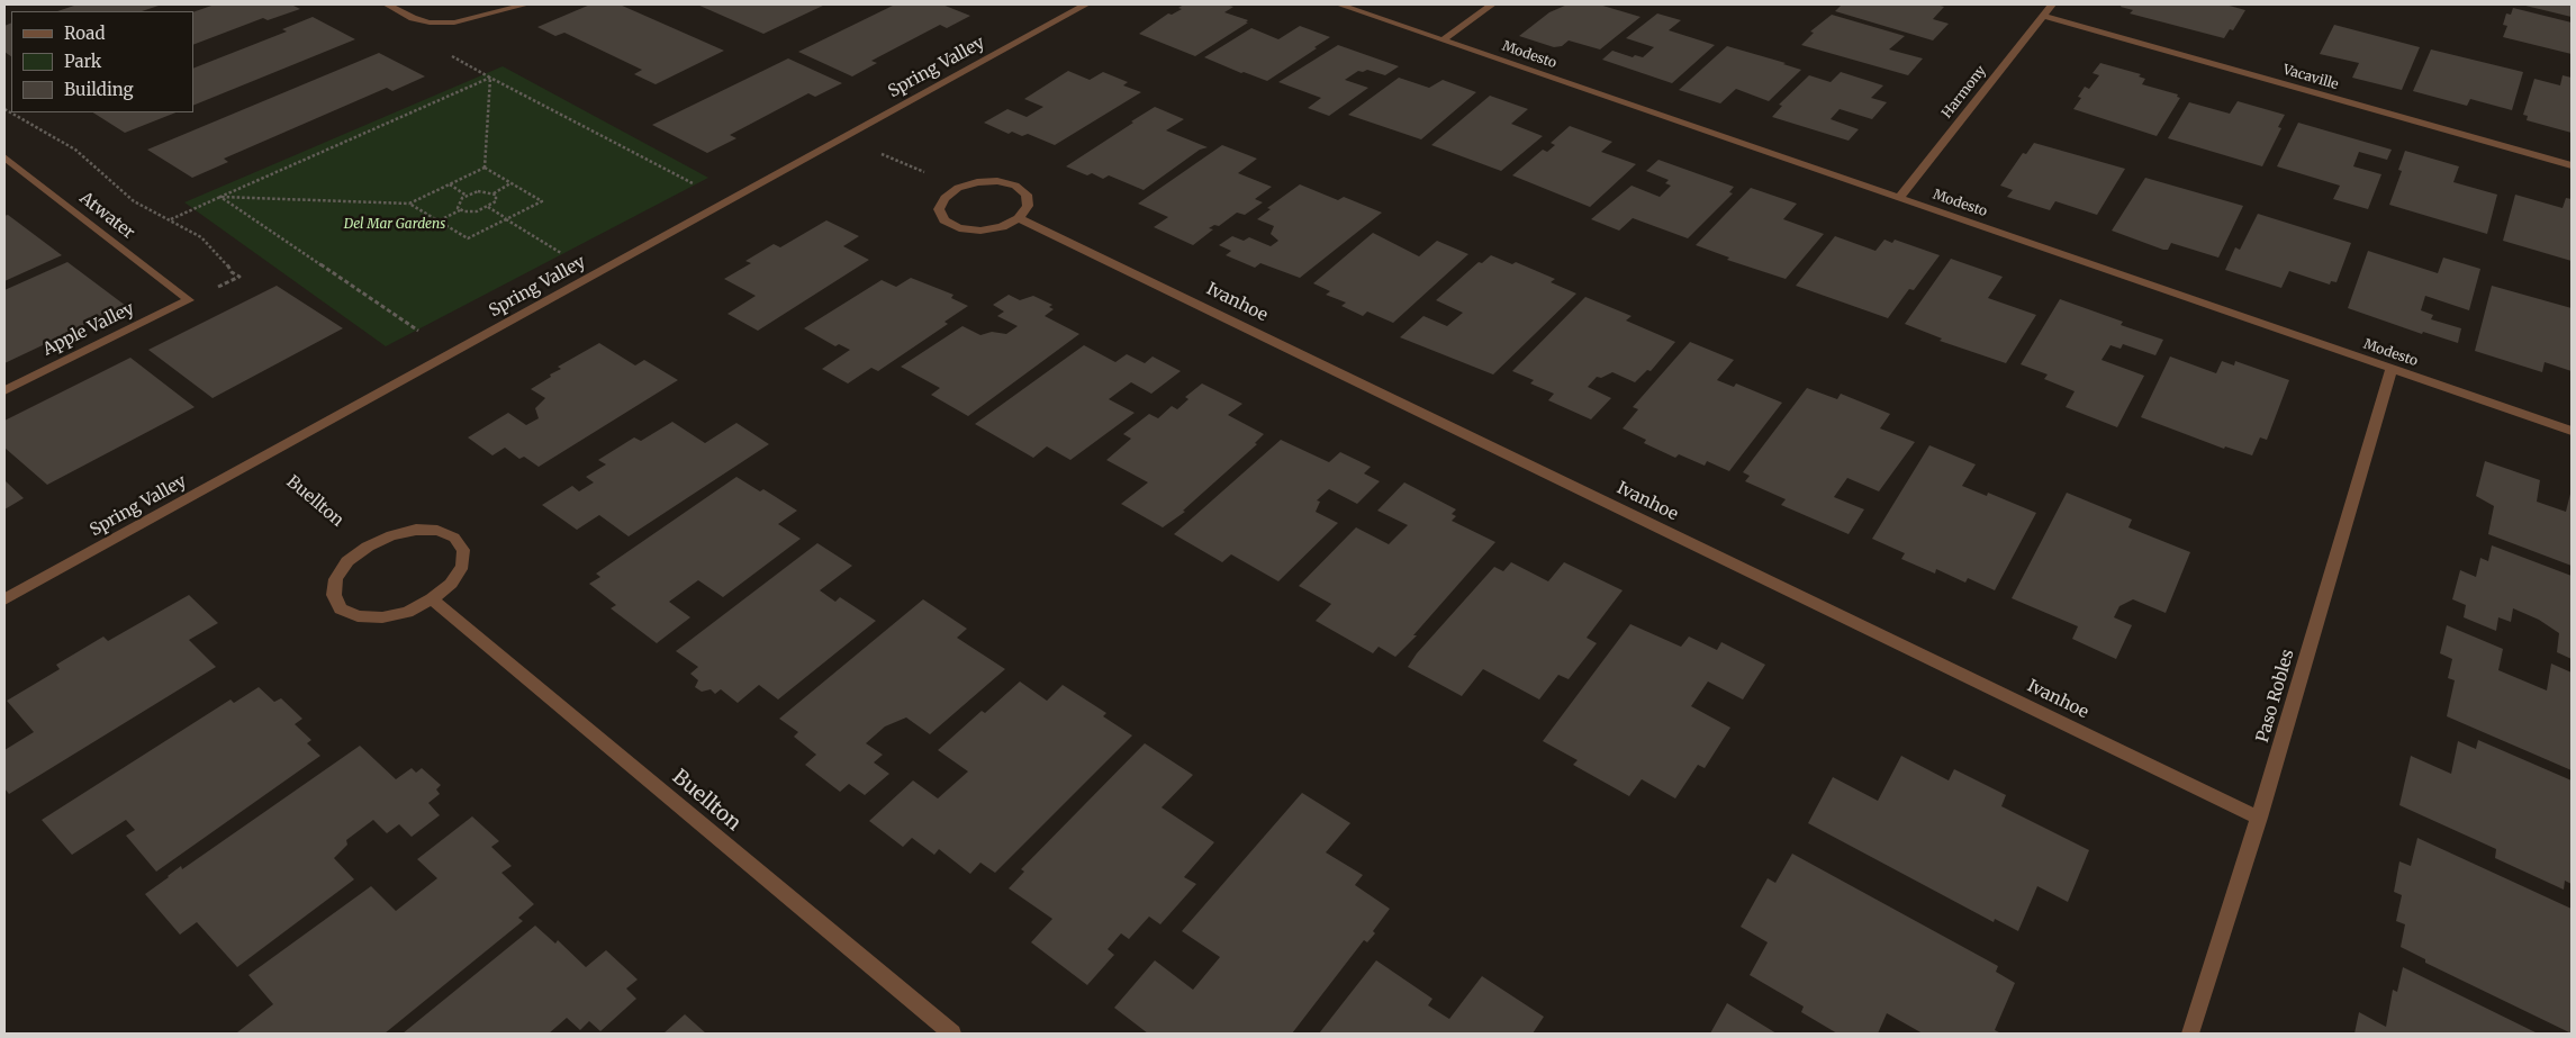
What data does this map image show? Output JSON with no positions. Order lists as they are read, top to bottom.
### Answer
{
  "streets": {
    "street": [
      "Modesto",
      "Spring Valley",
      "Vacaville",
      "Harmony",
      "Atwater",
      "Ivanhoe",
      "Apple Valley",
      "Buellton",
      "Paso Robles"
    ]
  },
  "crossings": [
    ["Modesto", "Harmony"],
    ["Modesto", "Paso Robles"],
    ["Spring Valley", "Buellton"],
    ["Vacaville", "Harmony"],
    ["Atwater", "Apple Valley"],
    ["Ivanhoe", "Paso Robles"]
  ],
  "parks": ["Del Mar Gardens"],
  "legend": ["Road", "Park", "Building"]
}
